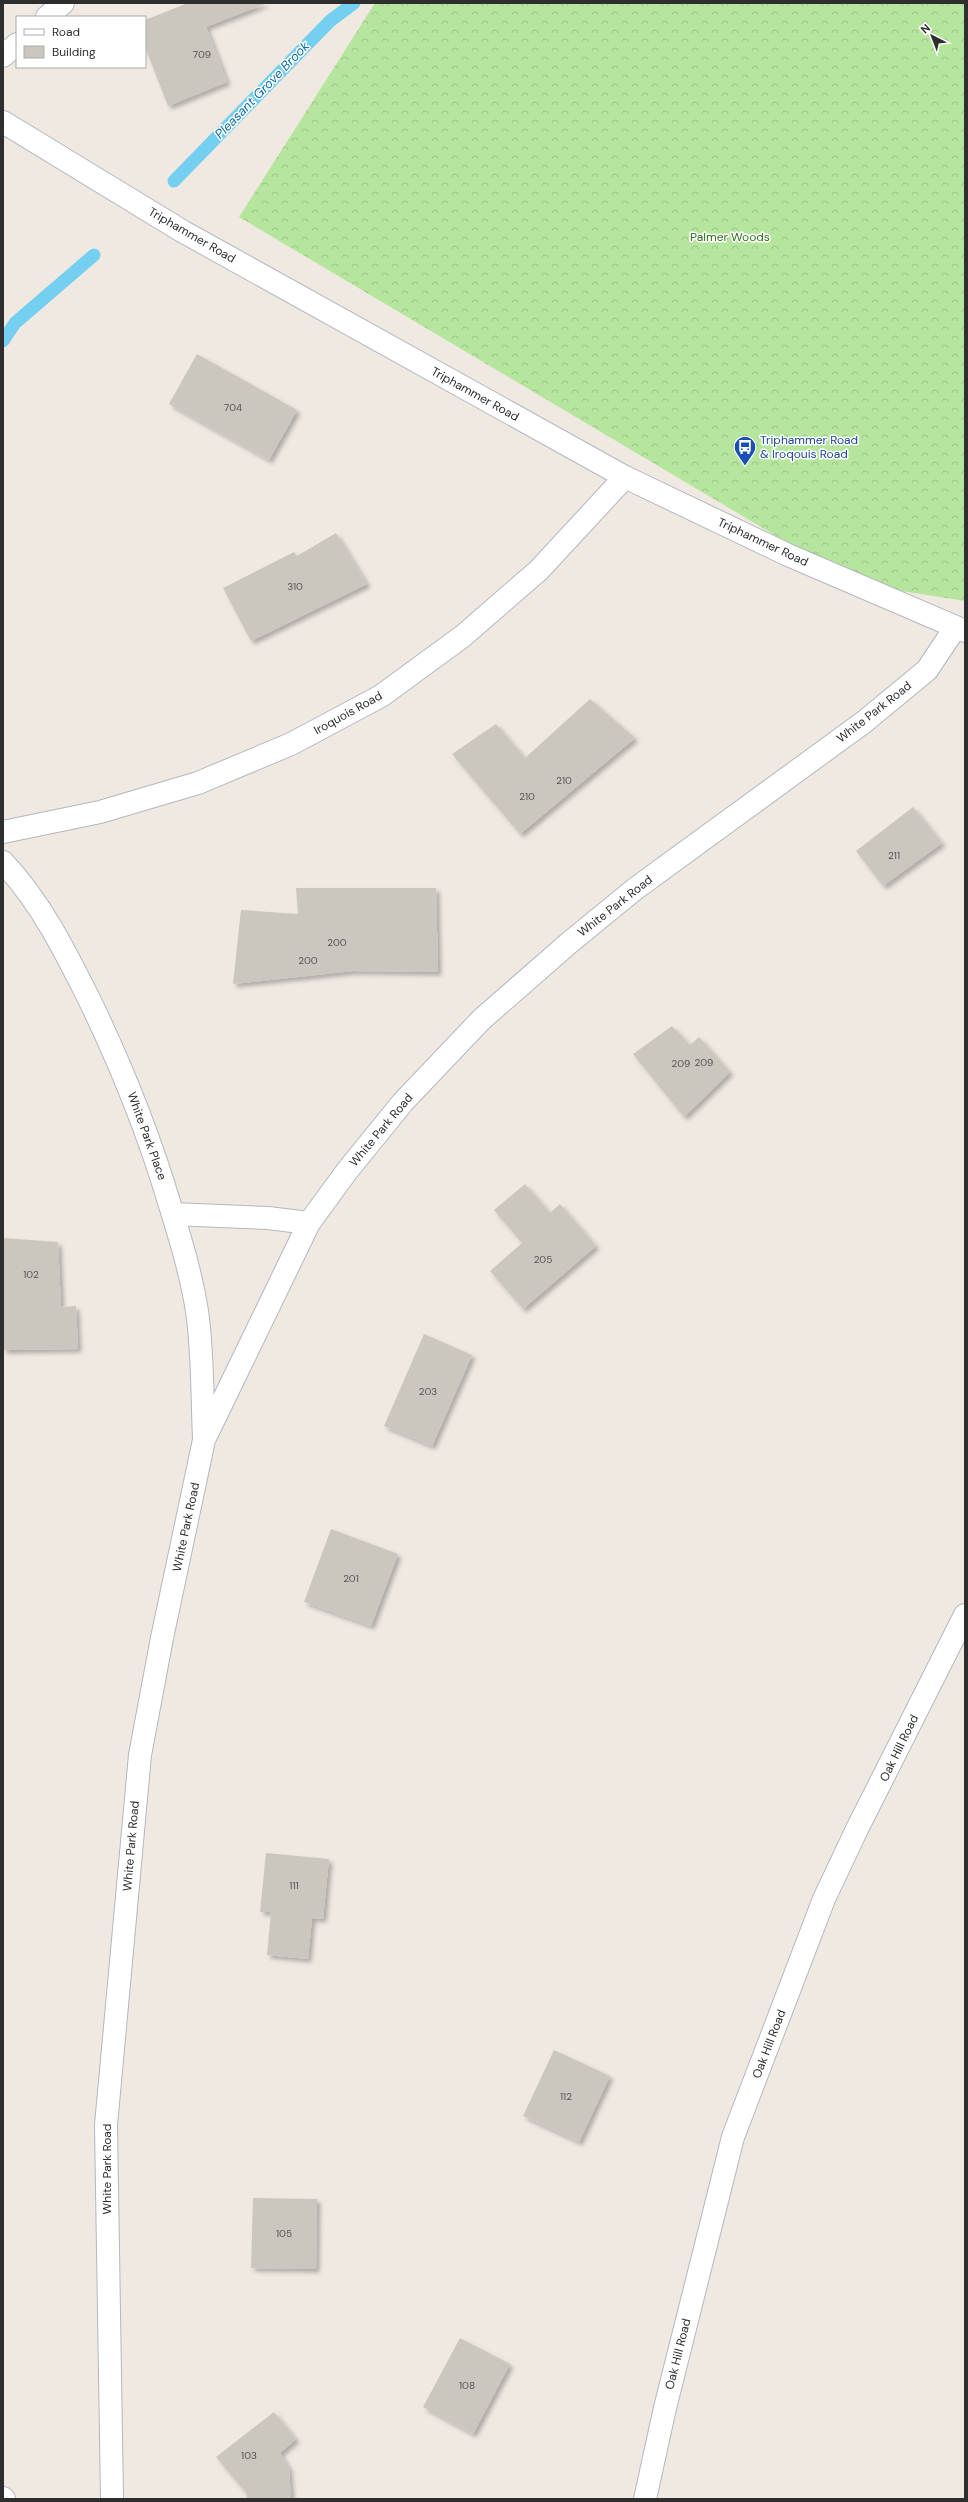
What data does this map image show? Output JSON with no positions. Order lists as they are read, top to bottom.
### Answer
{
  "streets": {
    "street": [
      "Triphammer Road",
      "White Park Road",
      "Iroquois Road",
      "White Park Place",
      "Oak Hill Road"
    ]
  },
  "crossings": [
    ["Triphammer Road", "White Park Road"],
    ["Triphammer Road", "Iroquois Road"],
    ["White Park Road", "White Park Place"]
  ],
  "water": ["Pleasant Grove Brook"],
  "parks": ["Palmer Woods"],
  "places": {
    "bus stop": ["Triphammer Road & Iroqouis Road"]
  },
  "house_numbers": [
    "709",
    "704",
    "310",
    "210",
    "210",
    "211",
    "200",
    "200",
    "209",
    "209",
    "205",
    "102",
    "203",
    "201",
    "111",
    "112",
    "105",
    "108",
    "103"
  ],
  "legend": ["Road", "Building"],
  "north": "top left"
}
